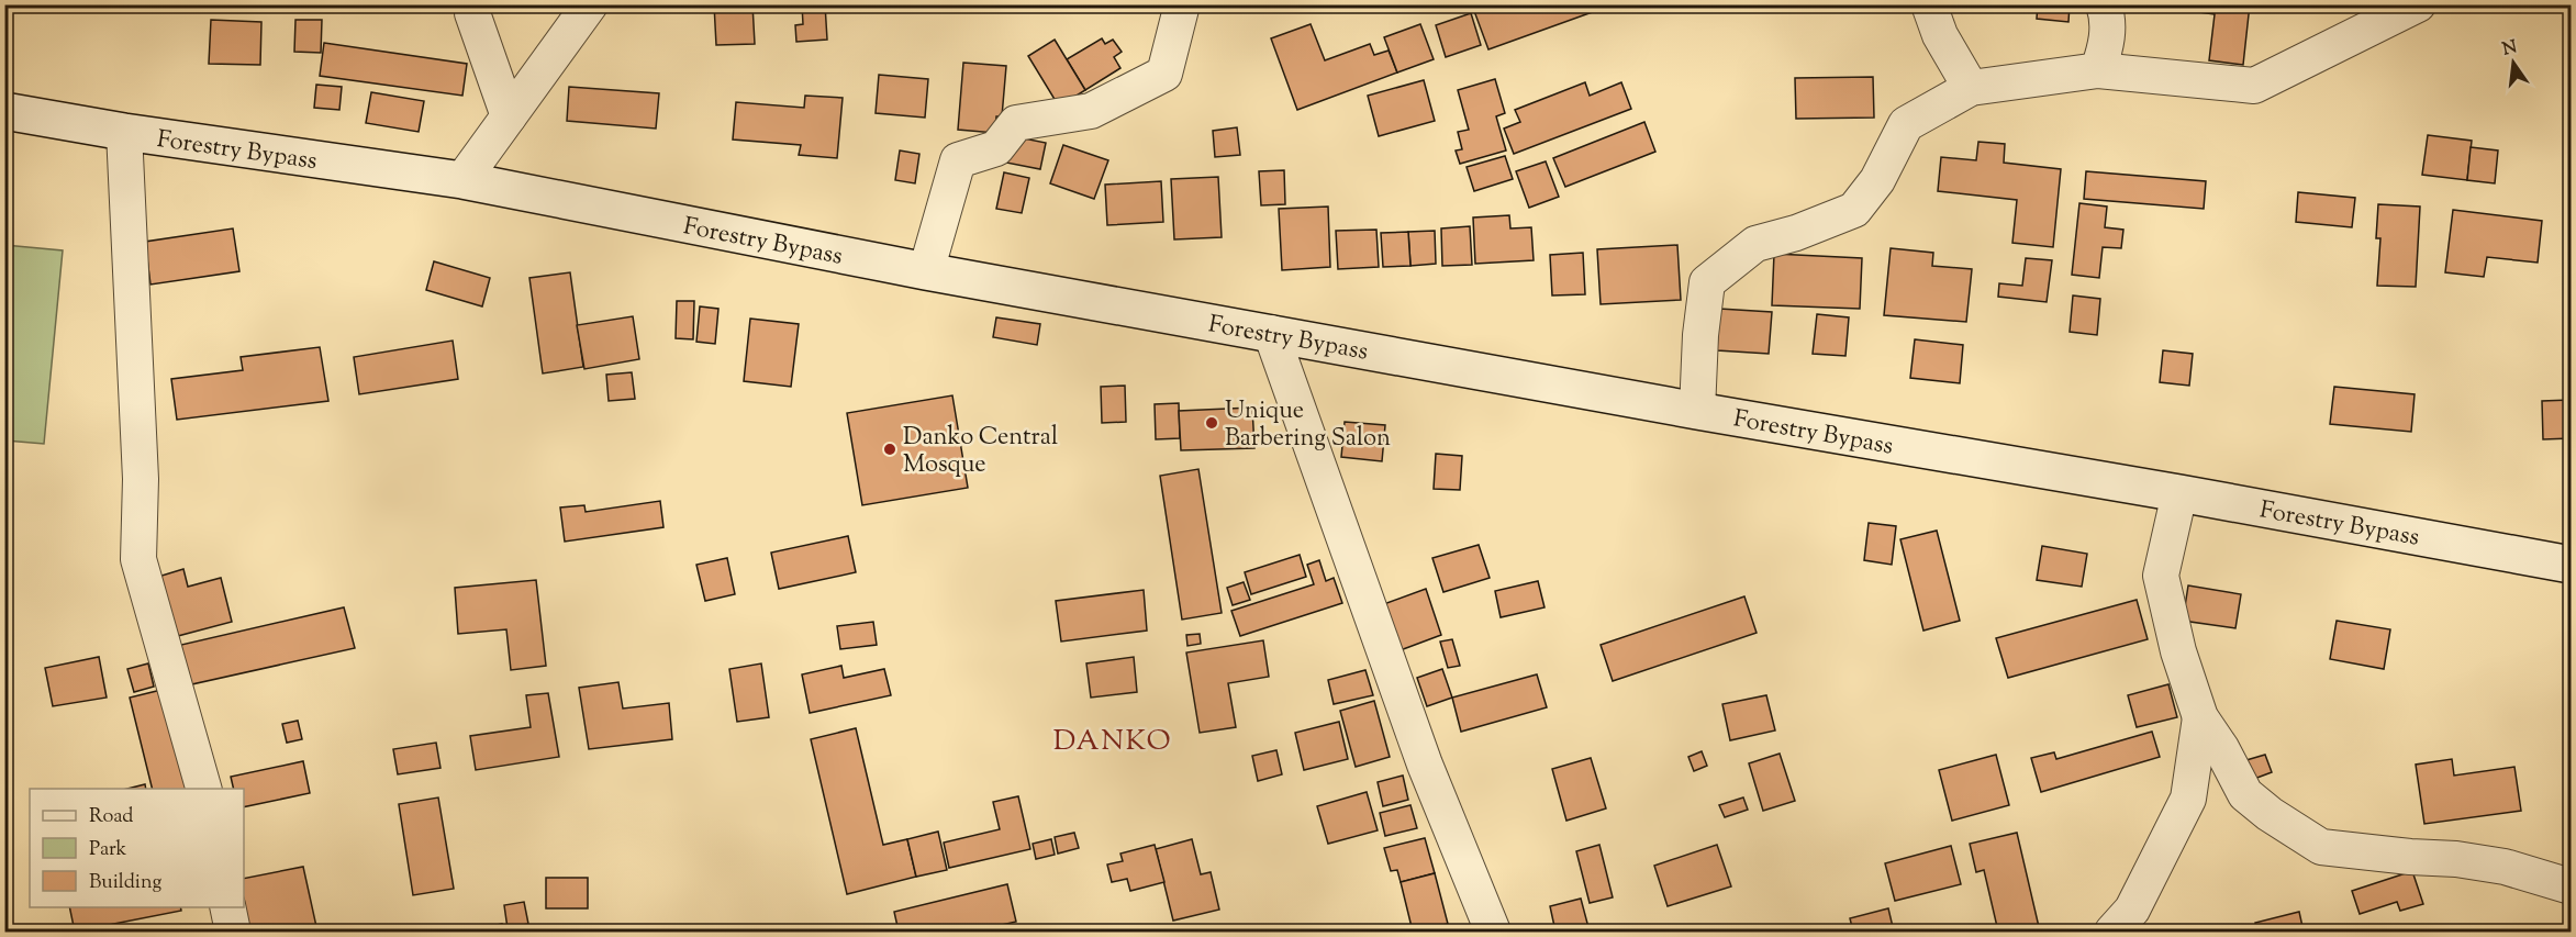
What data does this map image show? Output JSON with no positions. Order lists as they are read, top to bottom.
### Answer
{
  "streets": {
    "street": ["Forestry Bypass"]
  },
  "districts": ["DANKO"],
  "places": ["Unique Barbering Salon", "Danko Central Mosque"],
  "legend": ["Road", "Park", "Building"],
  "north": "top"
}
